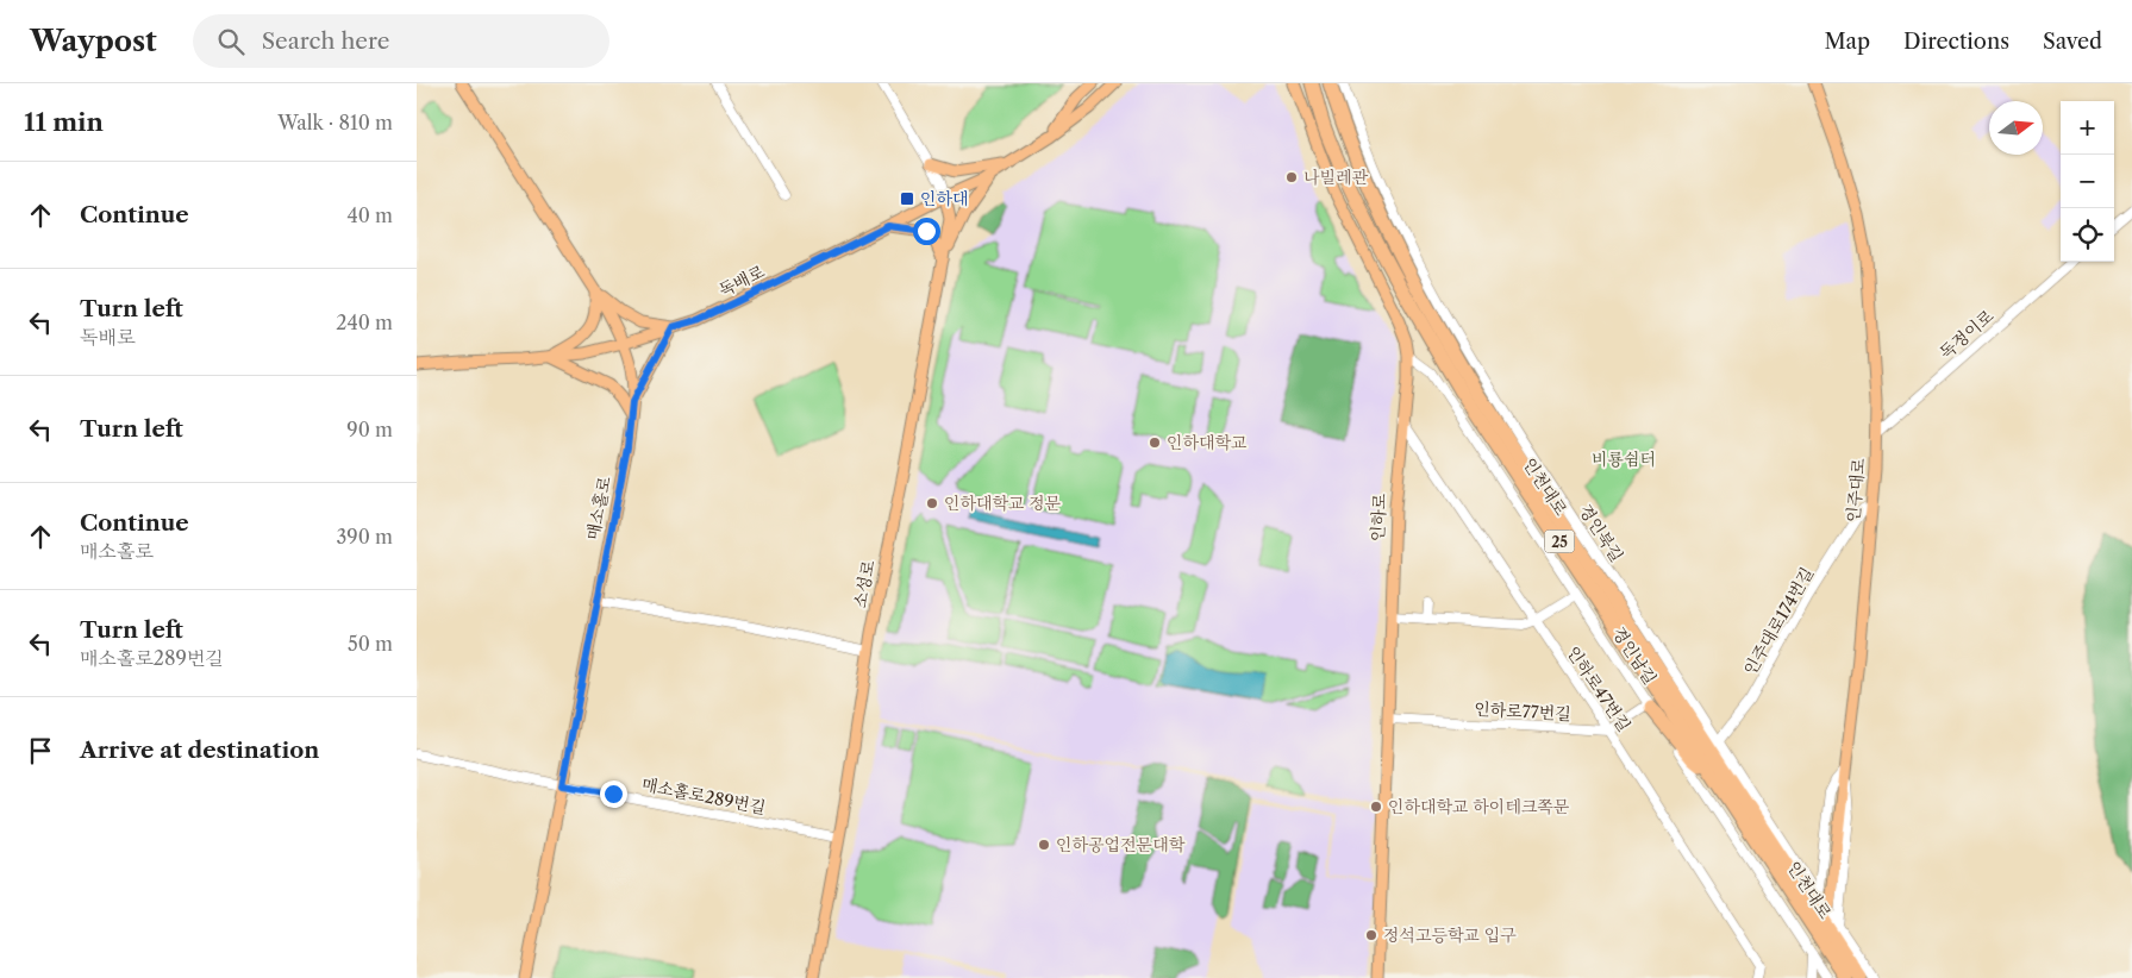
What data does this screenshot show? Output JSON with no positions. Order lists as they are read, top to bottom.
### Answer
{
  "streets": {
    "highway": ["인천대로", "25"],
    "main road": [
      "독배로",
      "인주대로",
      "매소홀로",
      "인하로",
      "소성로"
    ],
    "street": [
      "독정이로",
      "경인북길",
      "인주대로174번길",
      "경인남길",
      "인하로47번길",
      "인하로77번길",
      "매소홀로289번길"
    ]
  },
  "crossings": [
    ["독배로", "매소홀로"],
    ["독배로", "소성로"],
    ["독정이로", "인주대로"],
    ["인주대로", "인주대로174번길"],
    ["매소홀로", "매소홀로289번길"],
    ["인하로", "경인남길"],
    ["인하로", "인하로47번길"],
    ["인하로", "인하로77번길"],
    ["경인북길", "인주대로174번길"],
    ["소성로", "매소홀로289번길"],
    ["인하로47번길", "인하로77번길"]
  ],
  "parks": ["비룡쉼터"],
  "places": {
    "other": [
      "나빌레관",
      "인하대학교",
      "인하대학교 정문",
      "인하대학교 하이테크쪽문",
      "인하공업전문대학",
      "정석고등학교 입구"
    ],
    "transit": ["인하대"]
  },
  "north": "right",
  "page": {
    "header": "Waypost",
    "search": "Search here",
    "nav": ["Map", "Directions", "Saved"],
    "heading": ["11 min", "Walk · 810 m"],
    "map_buttons": ["+", "−"],
    "list": [
      ["Continue", "40 m"],
      ["Turn left", "독배로", "240 m"],
      ["Turn left", "90 m"],
      ["Continue", "매소홀로", "390 m"],
      ["Turn left", "매소홀로289번길", "50 m"],
      "Arrive at destination"
    ]
  }
}
